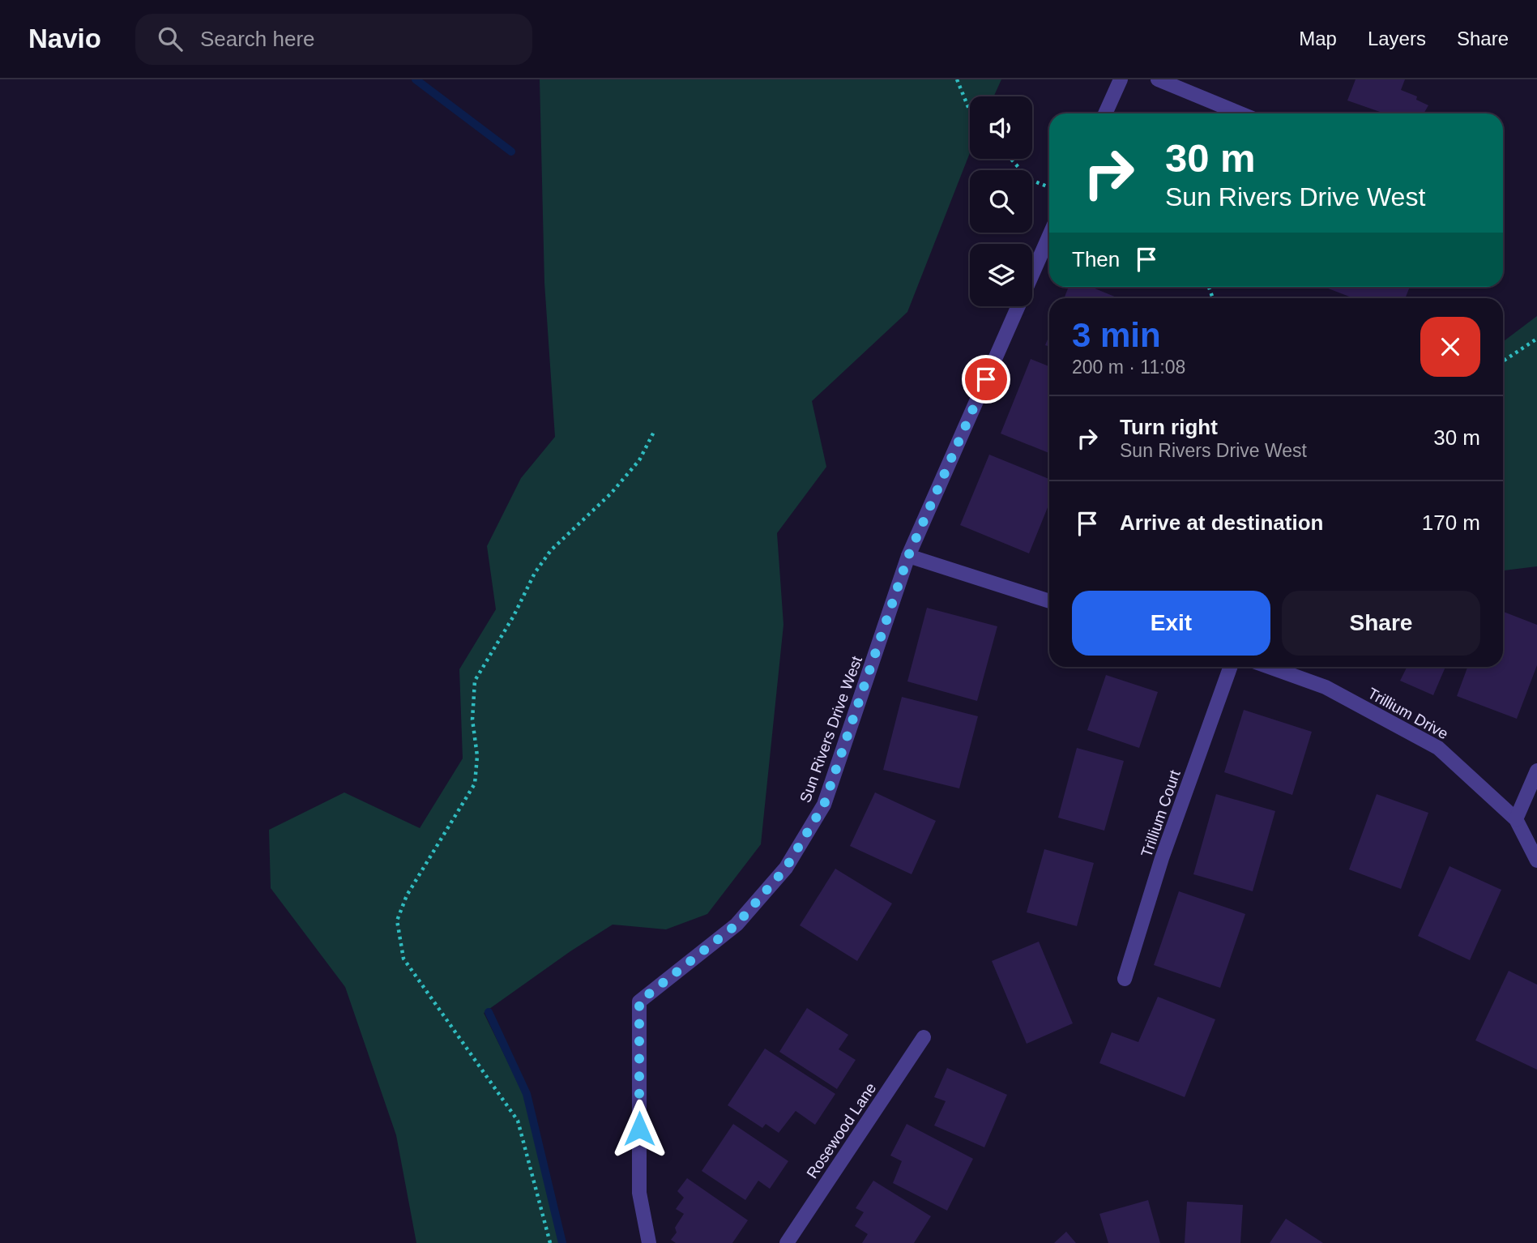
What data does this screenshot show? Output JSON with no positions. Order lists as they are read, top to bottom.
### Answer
{
  "streets": {
    "street": [
      "Trillium Drive",
      "Sun Rivers Drive West",
      "Trillium Court",
      "Rosewood Lane"
    ]
  },
  "page": {
    "header": "Navio",
    "search": "Search here",
    "nav": ["Map", "Layers", "Share"],
    "turn": ["30 m", "Sun Rivers Drive West"],
    "then": "Then",
    "heading": ["3 min", "200 m · 11:08"],
    "list": [
      {
        "name": "Turn right",
        "note": "Sun Rivers Drive West",
        "value": "30 m"
      },
      {
        "name": "Arrive at destination",
        "value": "170 m"
      }
    ],
    "buttons": ["Exit", "Share"]
  }
}
